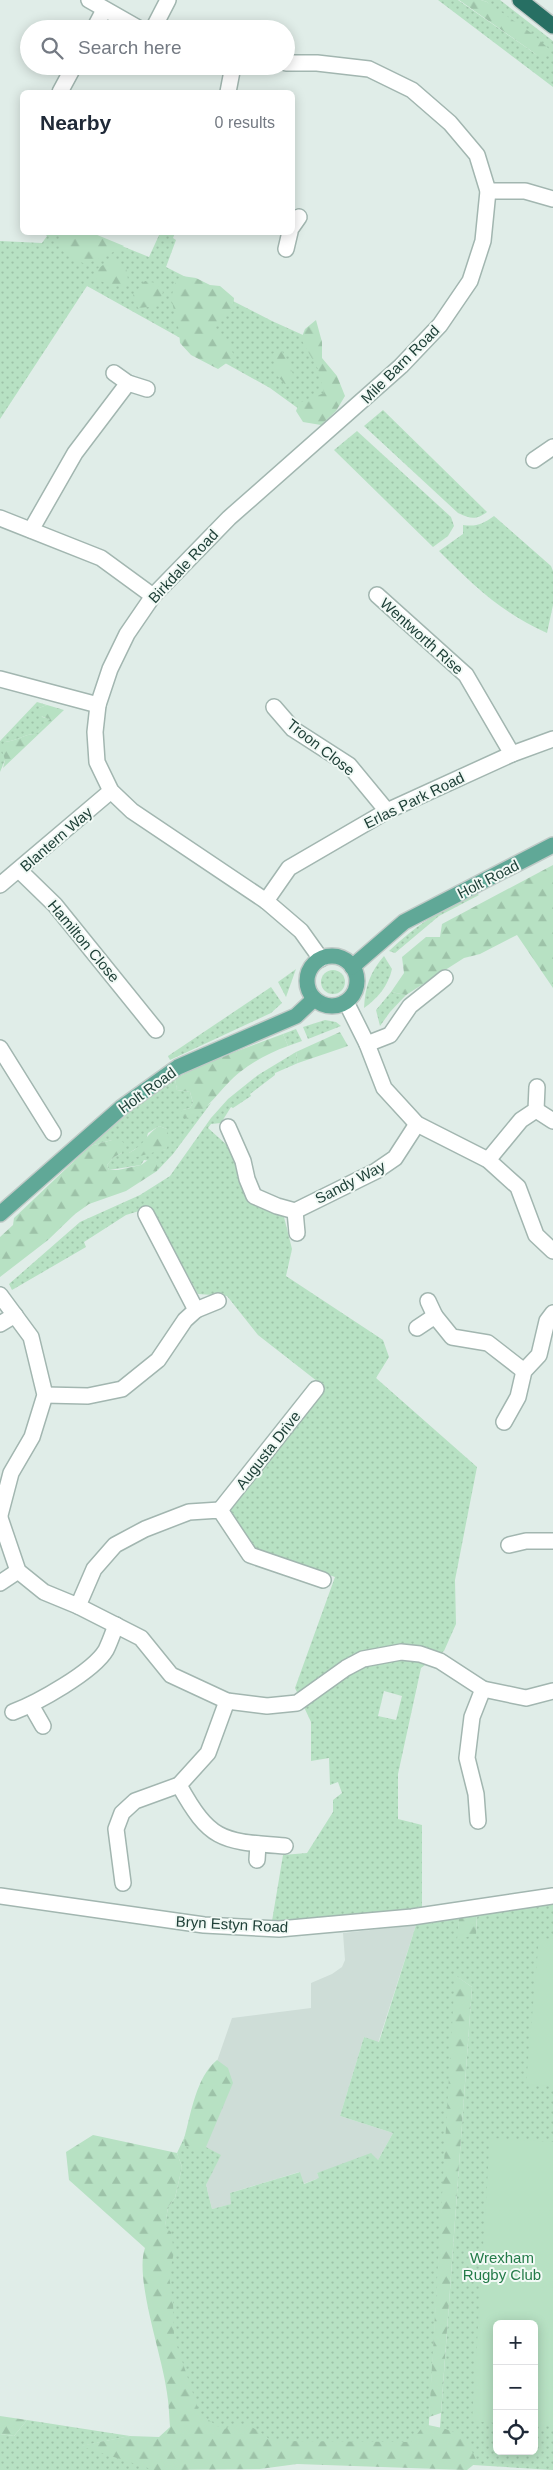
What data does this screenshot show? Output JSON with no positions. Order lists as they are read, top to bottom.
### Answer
{
  "streets": {
    "main road": ["Holt Road"],
    "street": [
      "Mile Barn Road",
      "Birkdale Road",
      "Wentworth Rise",
      "Troon Close",
      "Erlas Park Road",
      "Blantern Way",
      "Hamilton Close",
      "Sandy Way",
      "Augusta Drive",
      "Bryn Estyn Road"
    ]
  },
  "crossings": [
    ["Mile Barn Road", "Birkdale Road"],
    ["Birkdale Road", "Erlas Park Road"],
    ["Birkdale Road", "Blantern Way"],
    ["Birkdale Road", "Holt Road"],
    ["Wentworth Rise", "Erlas Park Road"],
    ["Troon Close", "Erlas Park Road"],
    ["Blantern Way", "Hamilton Close"]
  ],
  "parks": ["Wrexham Rugby Club"],
  "page": {
    "search": "Search here",
    "heading": ["Nearby", "0 results"],
    "map_buttons": ["+", "−"]
  }
}
